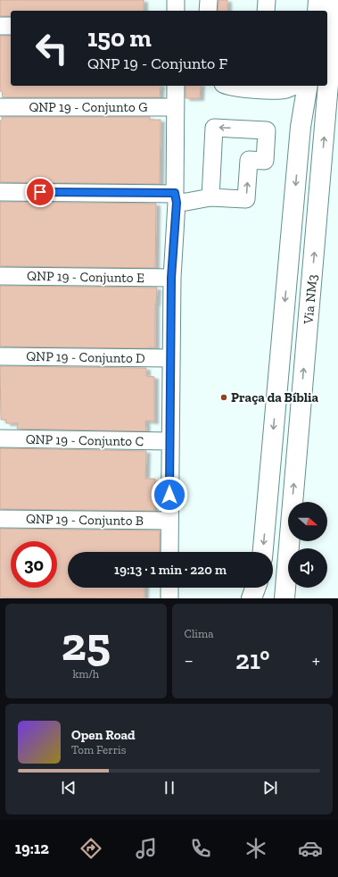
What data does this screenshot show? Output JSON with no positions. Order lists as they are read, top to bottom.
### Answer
{
  "streets": {
    "main road": ["Via NM3"],
    "street": [
      "QNP 19 - Conjunto G",
      "QNP 19 - Conjunto E",
      "QNP 19 - Conjunto D",
      "QNP 19 - Conjunto C",
      "QNP 19 - Conjunto B"
    ]
  },
  "places": ["Praça da Bíblia"],
  "north": "right",
  "page": {
    "turn": ["150 m", "QNP 19 - Conjunto F"],
    "limit": "30",
    "trip": "19:13 · 1 min · 220 m",
    "tile": [
      ["25", "km/h"],
      "Clima"
    ],
    "heat": ["−", "21°", "+"],
    "song": ["Open Road", "Tom Ferris"],
    "tabs": "19:12"
  }
}
